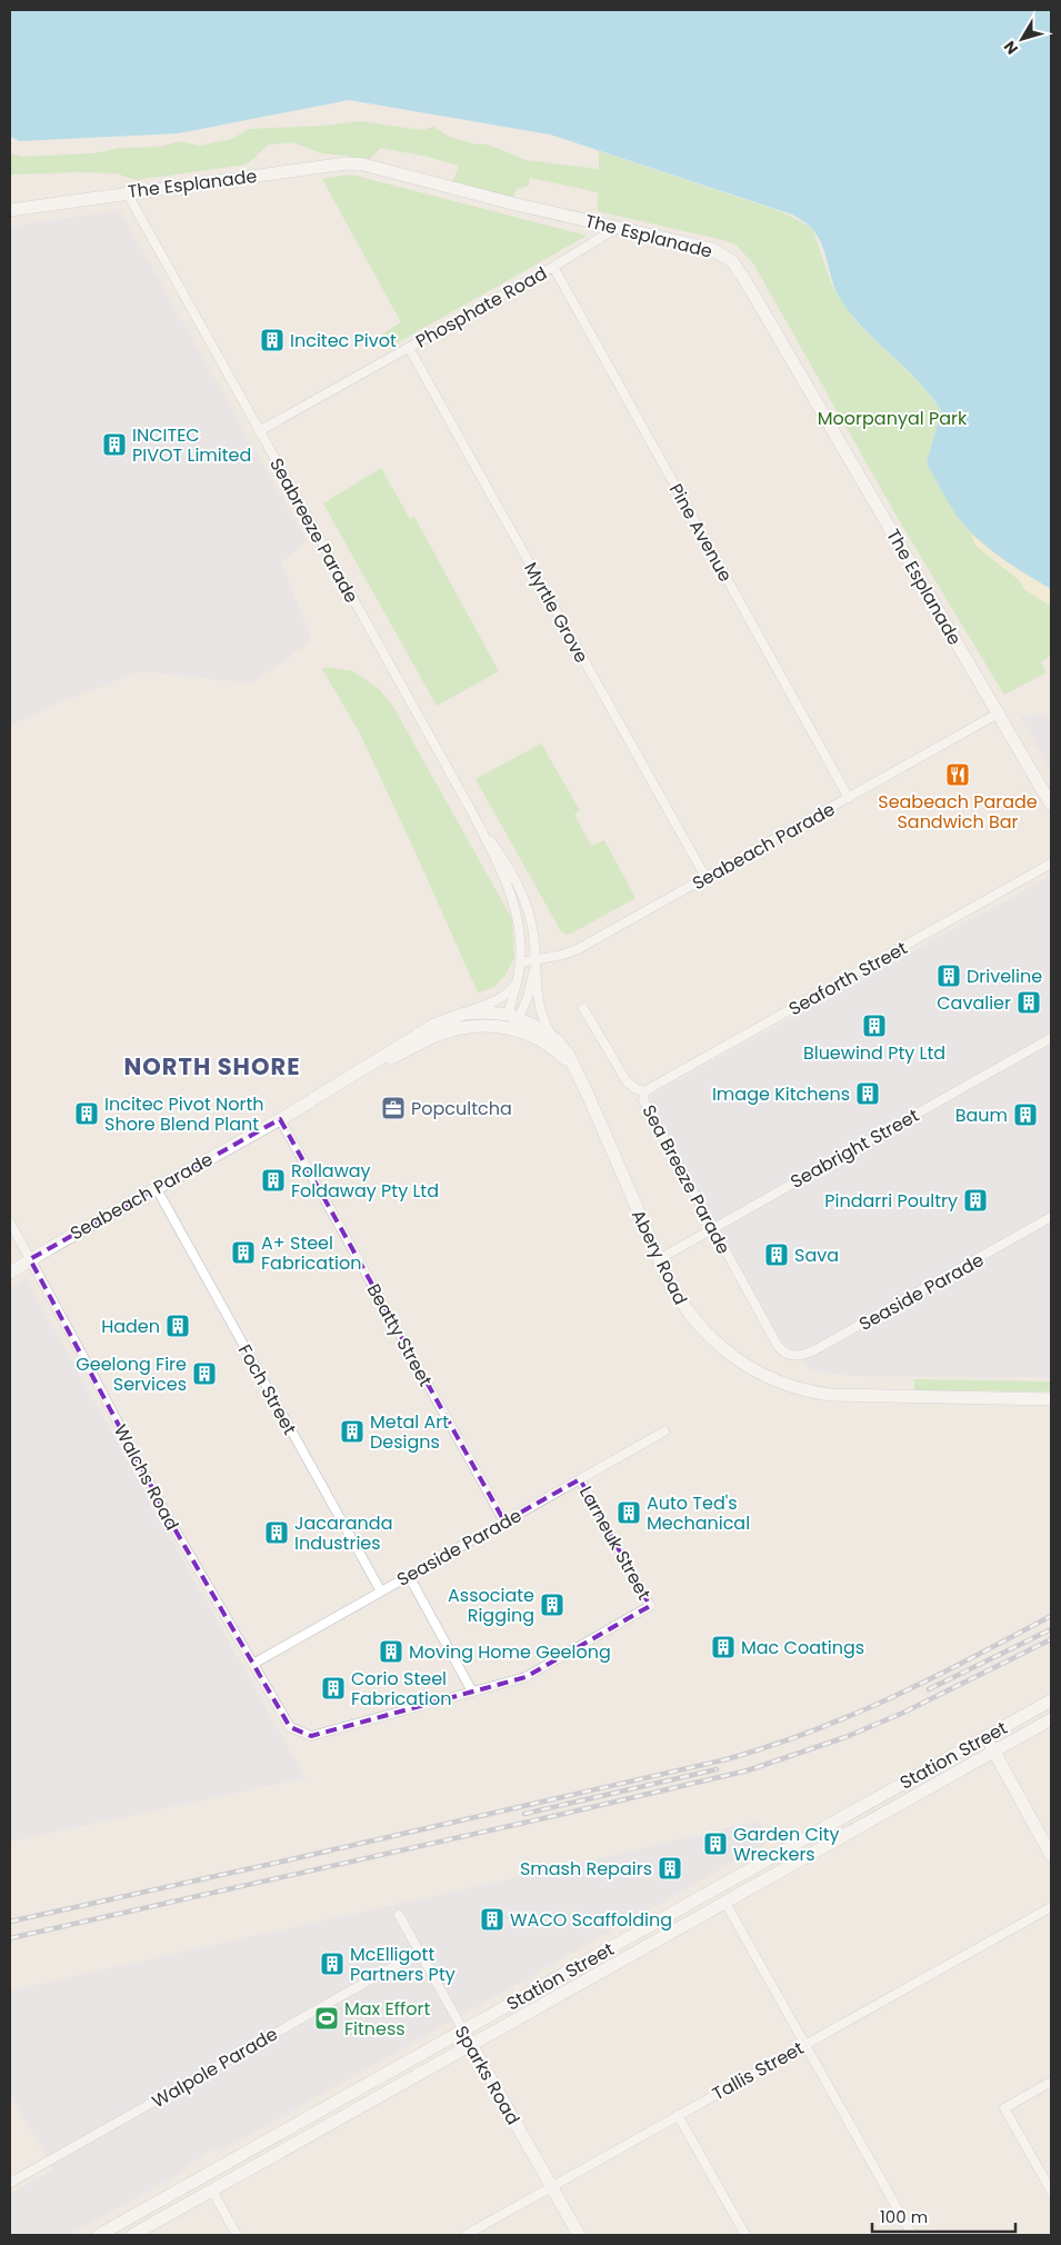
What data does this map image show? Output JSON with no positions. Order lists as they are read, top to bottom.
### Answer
{
  "streets": {
    "main road": [
      "The Esplanade",
      "Seabeach Parade",
      "Abery Road",
      "Station Street",
      "Sparks Road"
    ],
    "street": [
      "Phosphate Road",
      "Seabreeze Parade",
      "Pine Avenue",
      "Myrtle Grove",
      "Seaforth Street",
      "Seabright Street",
      "Sea Breeze Parade",
      "Seaside Parade",
      "Beatty Street",
      "Foch Street",
      "Walchs Road",
      "Larneuk Street",
      "Walpole Parade",
      "Tallis Street"
    ]
  },
  "crossings": [
    ["The Esplanade", "Phosphate Road"],
    ["The Esplanade", "Seabreeze Parade"],
    ["The Esplanade", "Seabeach Parade"],
    ["Phosphate Road", "Seabreeze Parade"],
    ["Phosphate Road", "Pine Avenue"],
    ["Phosphate Road", "Myrtle Grove"],
    ["Seabreeze Parade", "Seabeach Parade"],
    ["Seabreeze Parade", "Abery Road"],
    ["Pine Avenue", "Seabeach Parade"],
    ["Myrtle Grove", "Seabeach Parade"],
    ["Seabeach Parade", "Abery Road"],
    ["Seabeach Parade", "Beatty Street"],
    ["Seabeach Parade", "Foch Street"],
    ["Seabeach Parade", "Walchs Road"],
    ["Seaforth Street", "Sea Breeze Parade"],
    ["Seabright Street", "Sea Breeze Parade"],
    ["Seabright Street", "Abery Road"],
    ["Sea Breeze Parade", "Seaside Parade"],
    ["Seaside Parade", "Beatty Street"],
    ["Seaside Parade", "Foch Street"],
    ["Seaside Parade", "Walchs Road"],
    ["Seaside Parade", "Larneuk Street"],
    ["Walchs Road", "Larneuk Street"],
    ["Station Street", "Sparks Road"],
    ["Walpole Parade", "Sparks Road"],
    ["Tallis Street", "Sparks Road"]
  ],
  "districts": ["NORTH SHORE"],
  "parks": ["Moorpanyal Park"],
  "places": {
    "building": [
      "Incitec Pivot",
      "INCITEC PIVOT Limited",
      "Driveline",
      "Cavalier",
      "Bluewind Pty Ltd",
      "Image Kitchens",
      "Incitec Pivot North Shore Blend Plant",
      "Baum",
      "Rollaway Foldaway Pty Ltd",
      "Pindarri Poultry",
      "A+ Steel Fabrication",
      "Sava",
      "Haden",
      "Geelong Fire Services",
      "Metal Art Designs",
      "Auto Ted's Mechanical",
      "Jacaranda Industries",
      "Associate Rigging",
      "Mac Coatings",
      "Moving Home Geelong",
      "Corio Steel Fabrication",
      "Garden City Wreckers",
      "Smash Repairs",
      "WACO Scaffolding",
      "McElligott Partners Pty"
    ],
    "restaurant": ["Seabeach Parade Sandwich Bar"],
    "office": ["Popcultcha"],
    "sports": ["Max Effort Fitness"]
  },
  "scale_bar": "100 m",
  "north": "bottom left"
}
